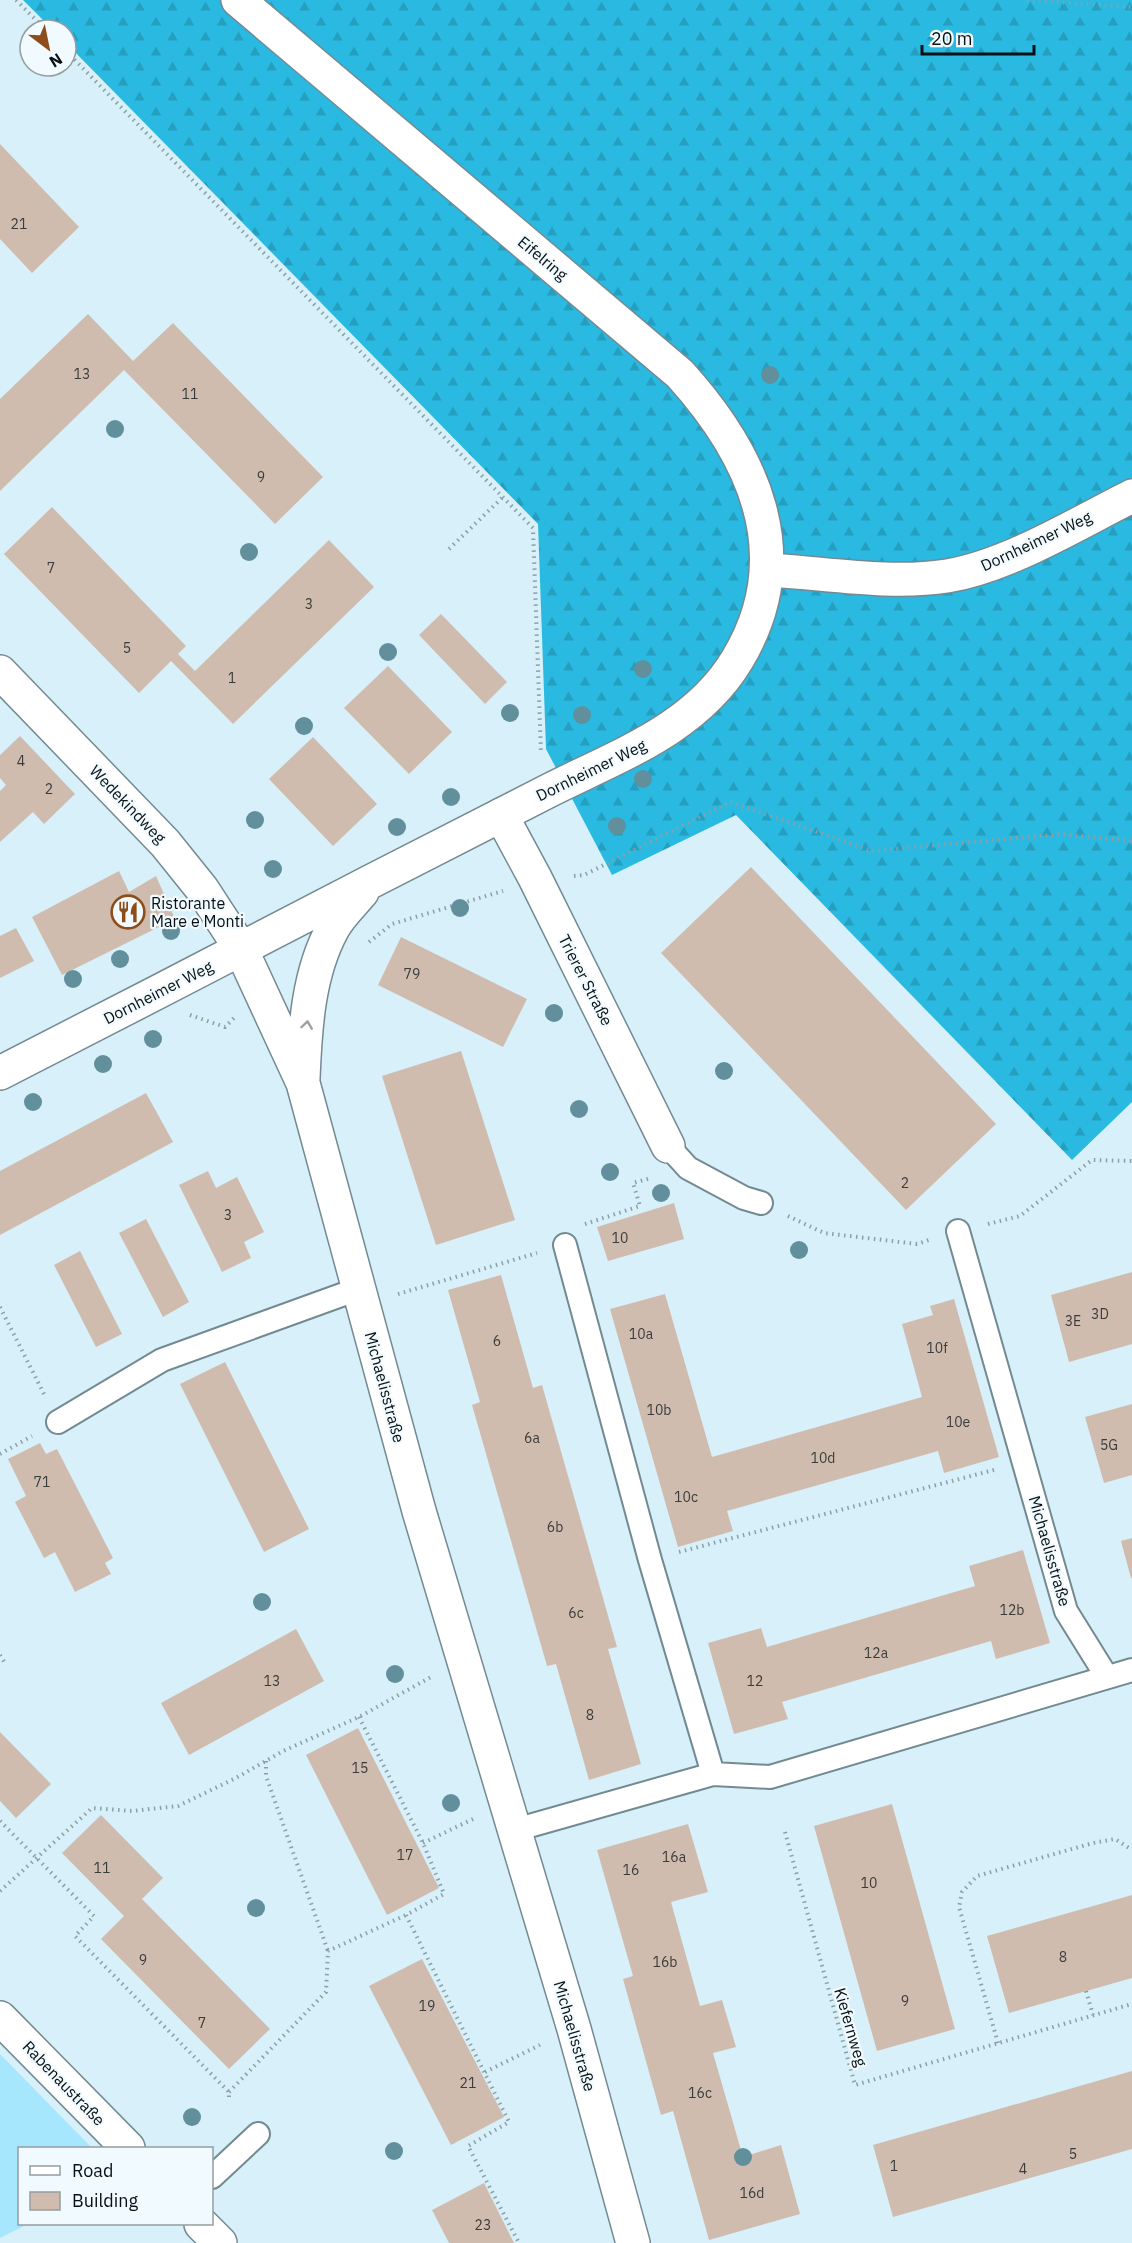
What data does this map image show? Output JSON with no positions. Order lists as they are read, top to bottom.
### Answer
{
  "streets": {
    "street": [
      "Eifelring",
      "Dornheimer Weg",
      "Wedekindweg",
      "Trierer Straße",
      "Michaelisstraße",
      "Rabenaustraße"
    ],
    "path": ["Kiefernweg"]
  },
  "crossings": [
    ["Eifelring", "Dornheimer Weg"],
    ["Dornheimer Weg", "Wedekindweg"],
    ["Dornheimer Weg", "Trierer Straße"],
    ["Dornheimer Weg", "Michaelisstraße"],
    ["Wedekindweg", "Michaelisstraße"]
  ],
  "places": {
    "restaurant": ["Ristorante Mare e Monti"]
  },
  "house_numbers": [
    "21",
    "13",
    "11",
    "9",
    "7",
    "3",
    "5",
    "1",
    "4",
    "2",
    "79",
    "2",
    "3",
    "10",
    "3D",
    "3E",
    "10a",
    "6",
    "10f",
    "10b",
    "10e",
    "6a",
    "5G",
    "10d",
    "71",
    "10c",
    "6b",
    "12b",
    "6c",
    "12a",
    "13",
    "12",
    "8",
    "15",
    "17",
    "16a",
    "11",
    "16",
    "10",
    "8",
    "9",
    "16b",
    "9",
    "19",
    "7",
    "21",
    "16c",
    "5",
    "1",
    "4",
    "16d",
    "23"
  ],
  "legend": ["Road", "Building"],
  "scale_bar": "20 m",
  "north": "bottom right"
}
